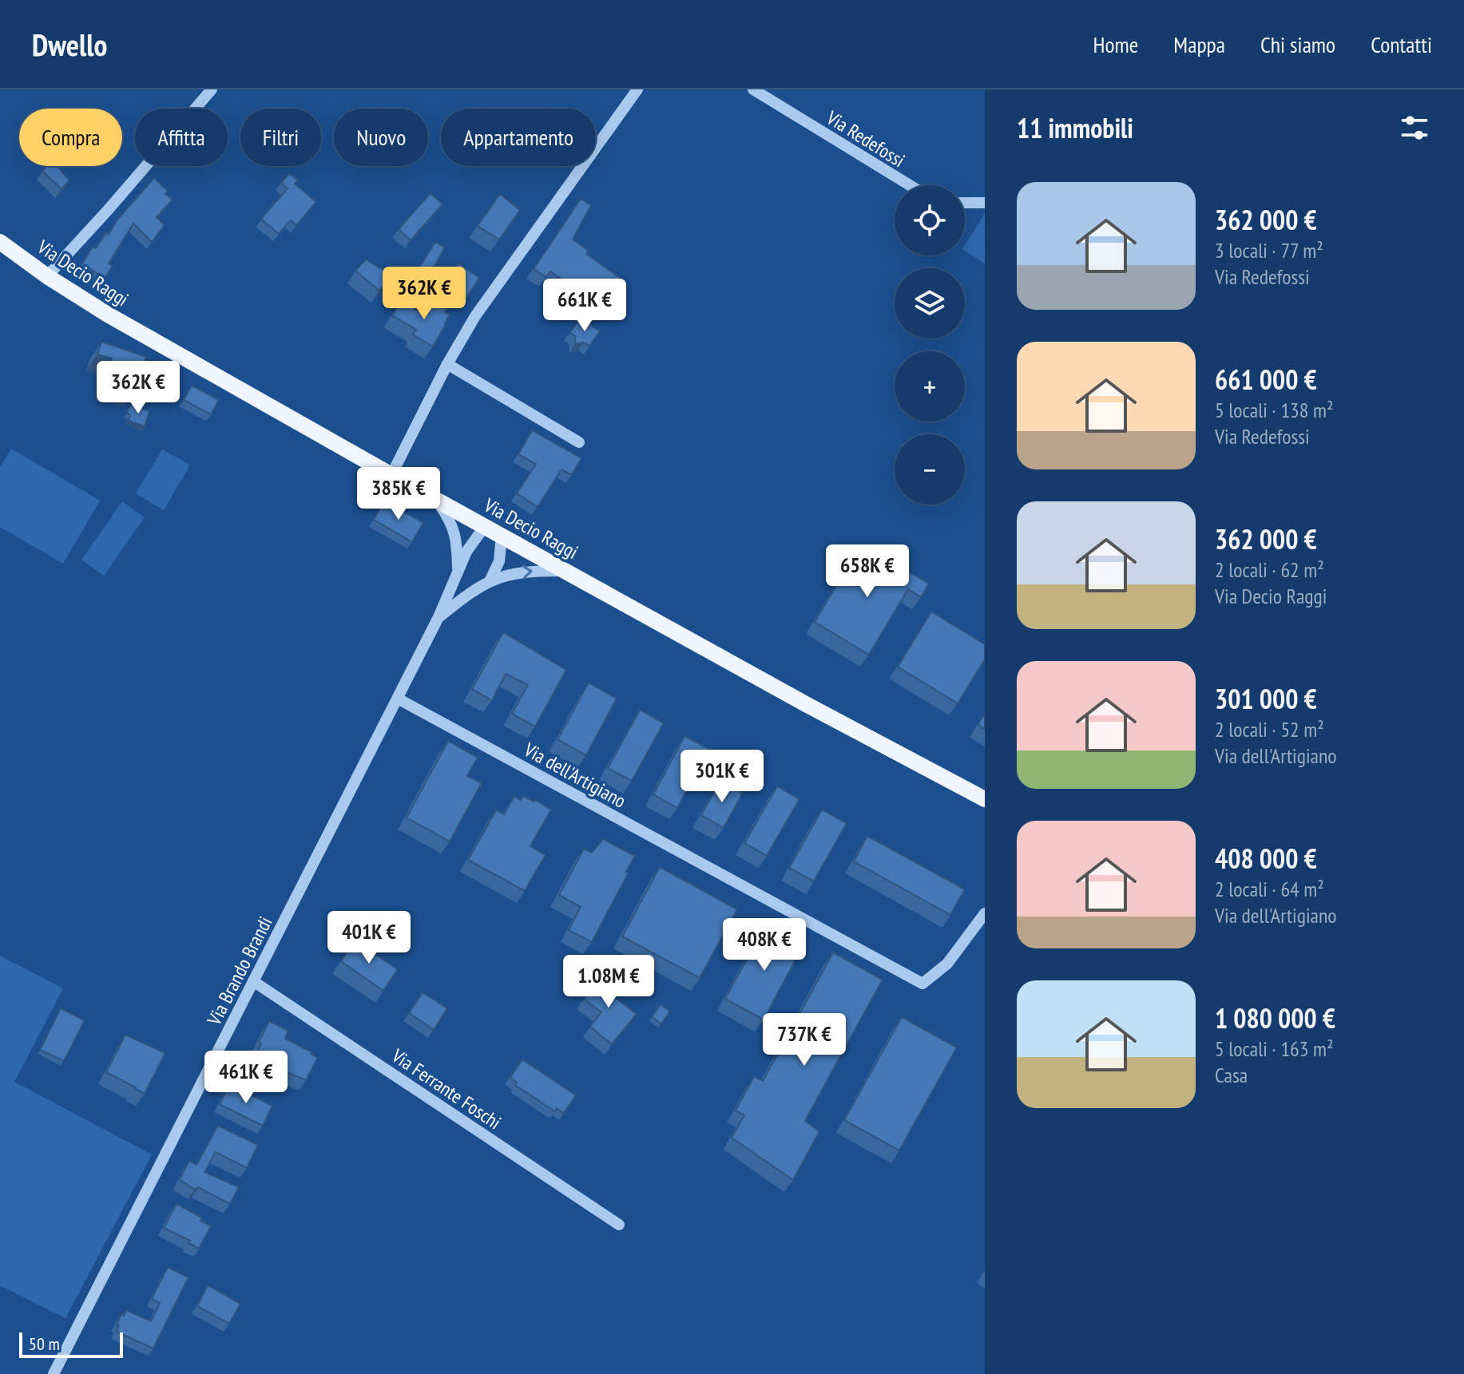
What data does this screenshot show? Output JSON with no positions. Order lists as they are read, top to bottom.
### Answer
{
  "streets": {
    "main road": ["Via Decio Raggi"],
    "street": [
      "Via Redefossi",
      "Via dell'Artigiano",
      "Via Brando Brandi",
      "Via Ferrante Foschi"
    ]
  },
  "crossings": [
    ["Via Decio Raggi", "Via Brando Brandi"],
    ["Via dell'Artigiano", "Via Brando Brandi"],
    ["Via Brando Brandi", "Via Ferrante Foschi"]
  ],
  "scale_bar": "50 m",
  "page": {
    "header": "Dwello",
    "nav": [
      "Home",
      "Mappa",
      "Chi siamo",
      "Contatti"
    ],
    "heading": "11 immobili",
    "chip": [
      "Compra",
      "Affitta",
      "Filtri",
      "Nuovo",
      "Appartamento"
    ],
    "list": [
      {
        "name": "362 000 €",
        "note": "3 locali · 77 m² · Via Redefossi"
      },
      {
        "name": "661 000 €",
        "note": "5 locali · 138 m² · Via Redefossi"
      },
      {
        "name": "362 000 €",
        "note": "2 locali · 62 m² · Via Decio Raggi"
      },
      {
        "name": "301 000 €",
        "note": "2 locali · 52 m² · Via dell'Artigiano"
      },
      {
        "name": "408 000 €",
        "note": "2 locali · 64 m² · Via dell'Artigiano"
      },
      {
        "name": "1 080 000 €",
        "note": "5 locali · 163 m² · Casa"
      }
    ],
    "map_buttons": ["+", "−"],
    "price": [
      "362K €",
      "661K €",
      "362K €",
      "385K €",
      "658K €",
      "301K €",
      "401K €",
      "408K €",
      "1.08M €",
      "737K €",
      "461K €"
    ],
    "scale": "50 m"
  }
}
